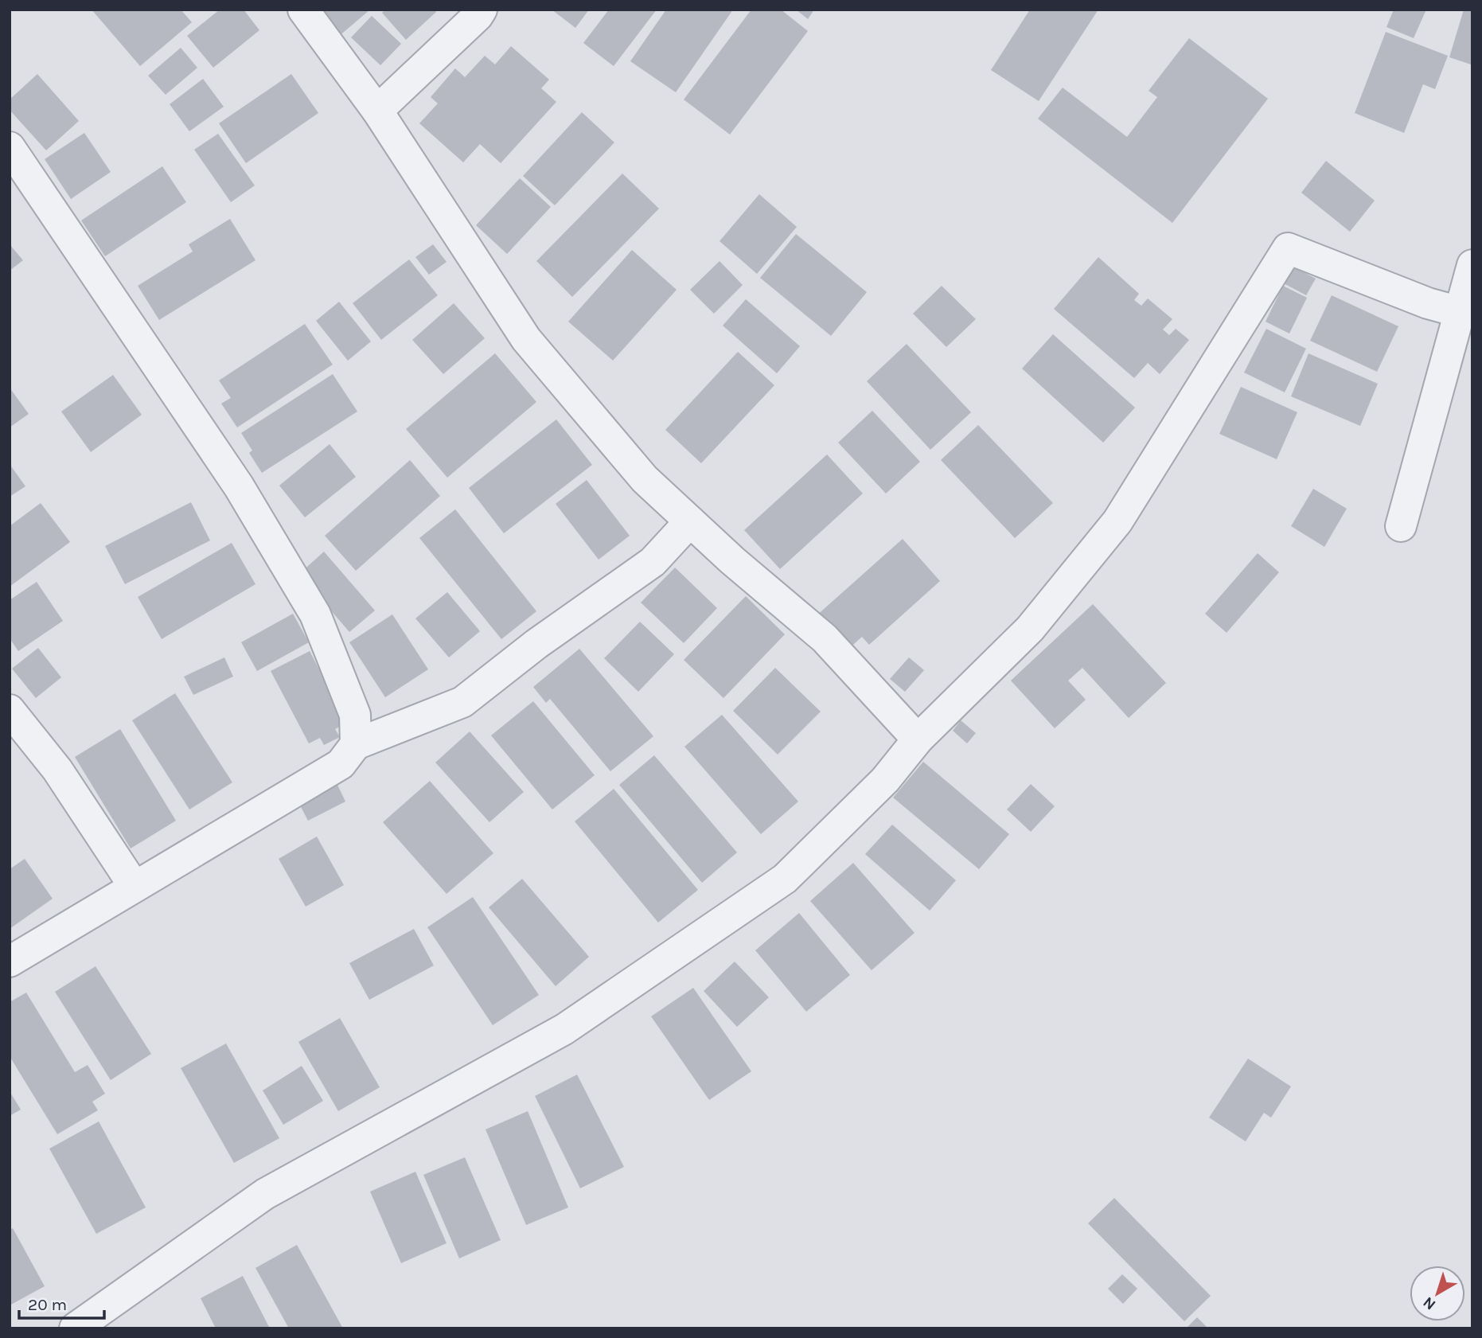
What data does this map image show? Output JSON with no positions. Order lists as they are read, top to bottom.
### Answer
{
  "scale_bar": "20 m",
  "north": "bottom left"
}
